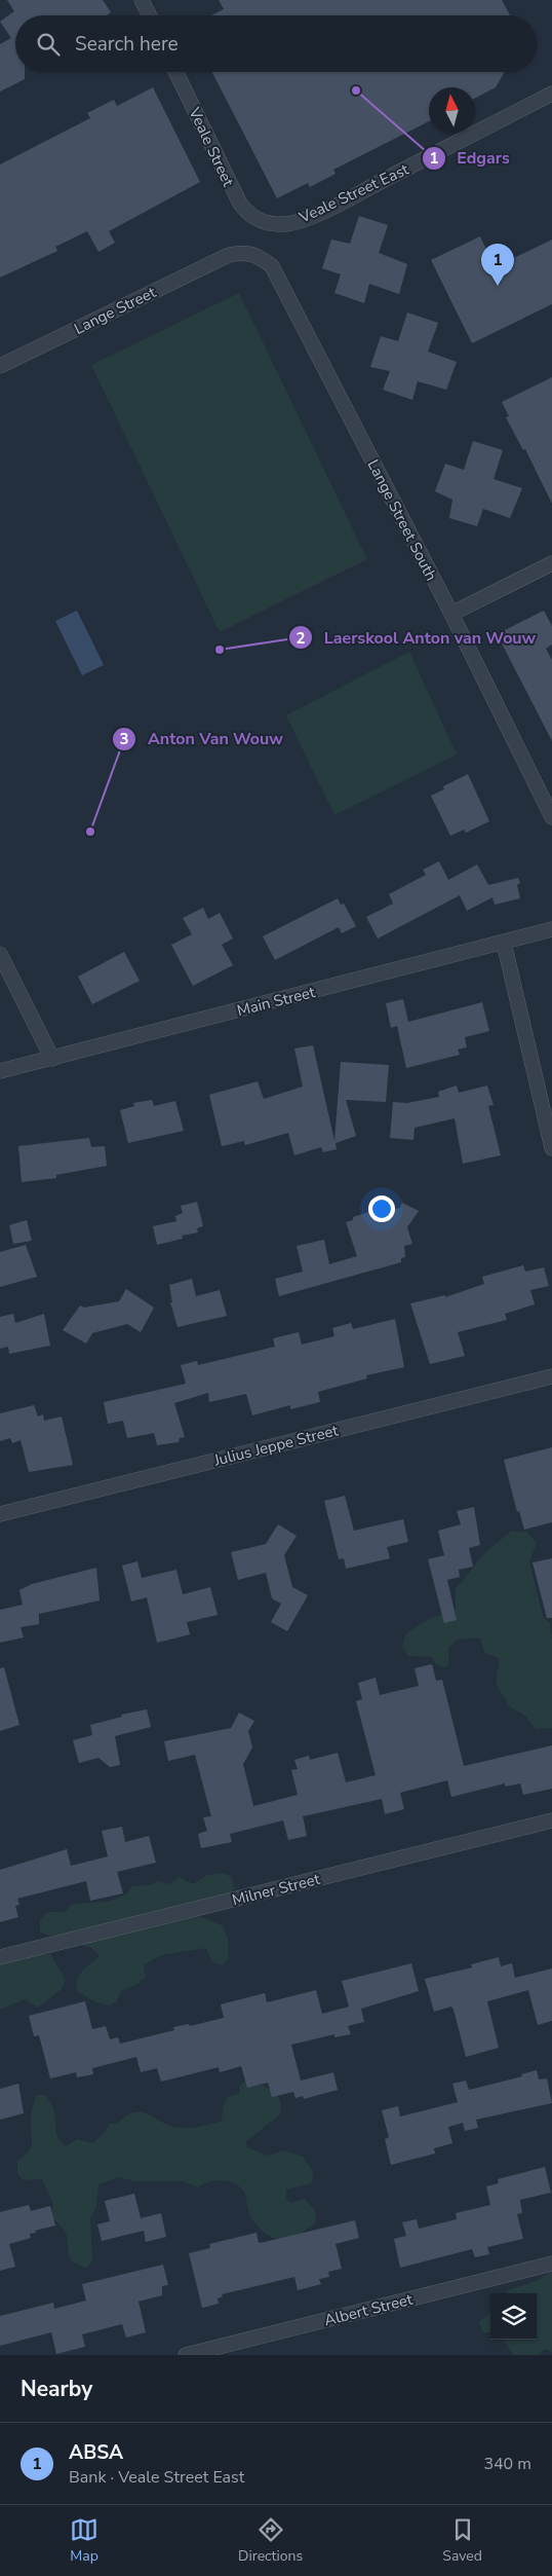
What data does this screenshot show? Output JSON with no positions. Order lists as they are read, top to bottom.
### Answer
{
  "streets": {
    "street": [
      "Veale Street",
      "Veale Street East",
      "Lange Street",
      "Lange Street South",
      "Main Street",
      "Julius Jeppe Street",
      "Milner Street",
      "Albert Street"
    ]
  },
  "crossings": [
    ["Veale Street", "Veale Street East"],
    ["Lange Street", "Lange Street South"]
  ],
  "places": ["Edgars", "Laerskool Anton van Wouw", "Anton Van Wouw"],
  "north": "top",
  "page": {
    "search": "Search here",
    "pins": "1",
    "heading": "Nearby",
    "list": [
      {
        "mark": "1",
        "name": "ABSA",
        "note": "Bank · Veale Street East",
        "value": "340 m"
      }
    ],
    "nav": ["Map", "Directions", "Saved"]
  }
}
